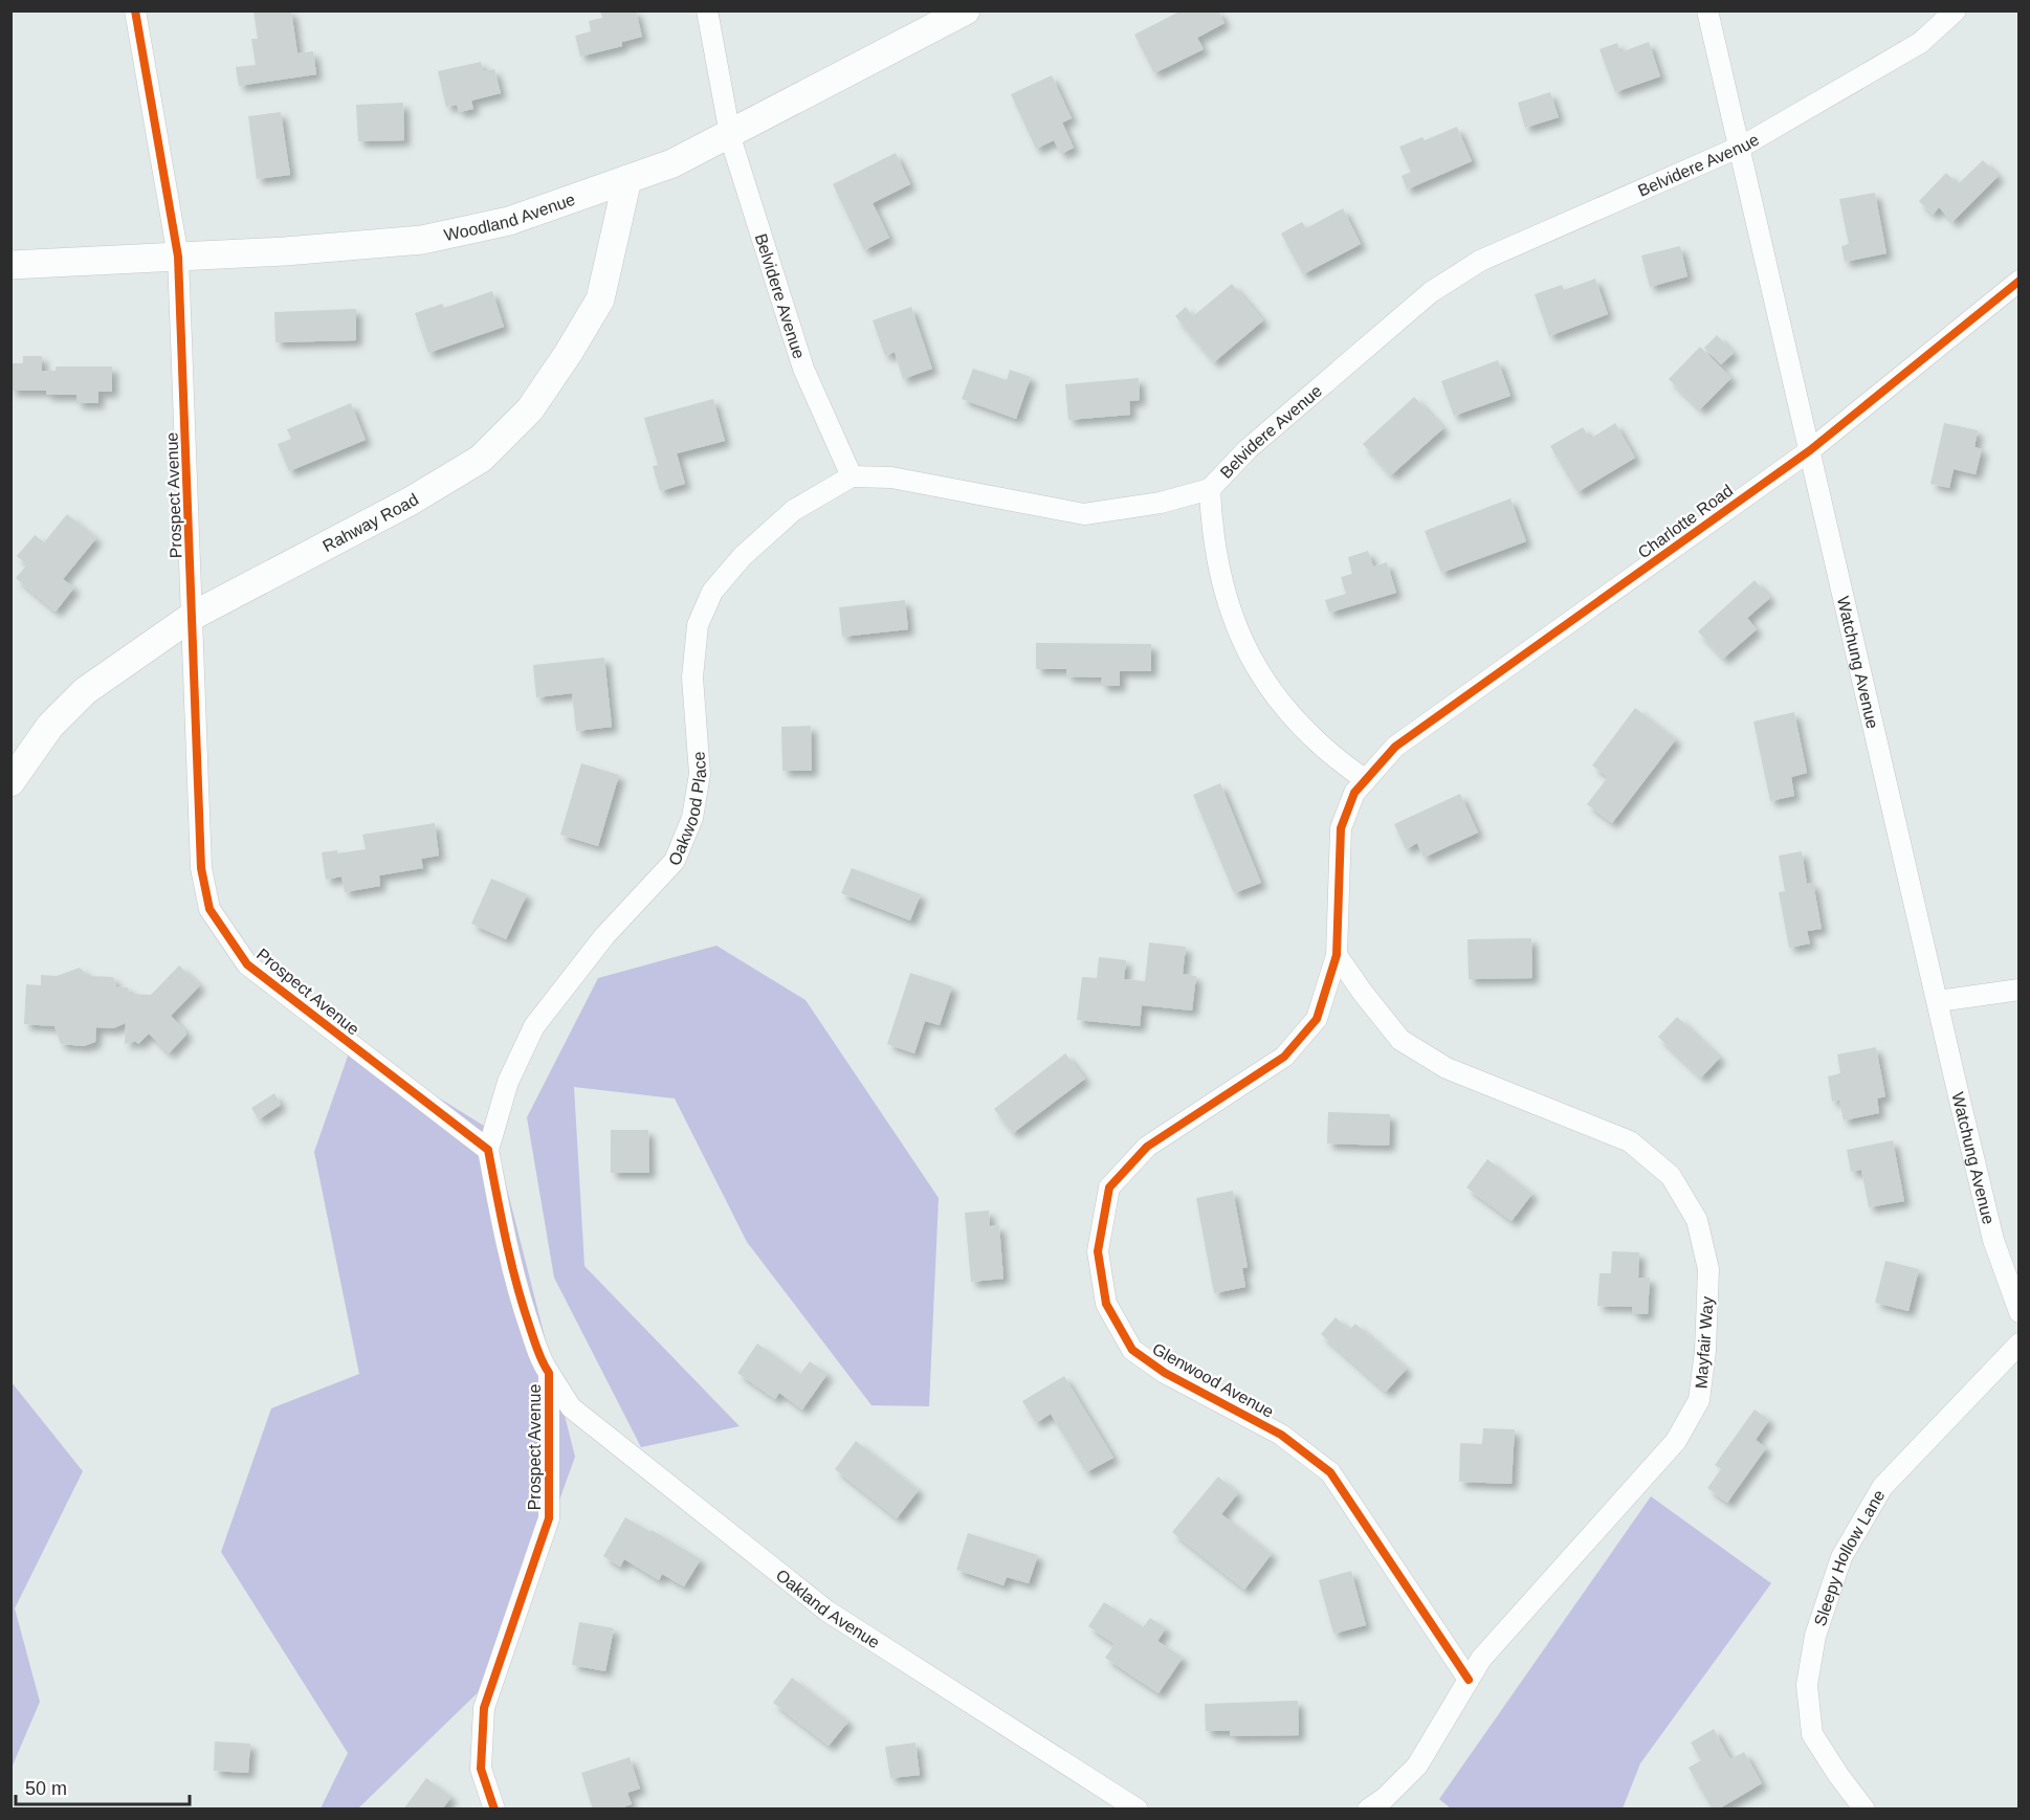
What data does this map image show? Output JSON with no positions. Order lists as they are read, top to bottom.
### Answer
{
  "streets": {
    "street": [
      "Belvidere Avenue",
      "Woodland Avenue",
      "Prospect Avenue",
      "Rahway Road",
      "Charlotte Road",
      "Watchung Avenue",
      "Oakwood Place",
      "Mayfair Way",
      "Glenwood Avenue",
      "Sleepy Hollow Lane",
      "Oakland Avenue"
    ]
  },
  "crossings": [
    ["Belvidere Avenue", "Woodland Avenue"],
    ["Belvidere Avenue", "Watchung Avenue"],
    ["Belvidere Avenue", "Oakwood Place"],
    ["Woodland Avenue", "Prospect Avenue"],
    ["Woodland Avenue", "Rahway Road"],
    ["Prospect Avenue", "Rahway Road"],
    ["Prospect Avenue", "Oakwood Place"],
    ["Prospect Avenue", "Oakland Avenue"],
    ["Charlotte Road", "Watchung Avenue"],
    ["Charlotte Road", "Glenwood Avenue"],
    ["Mayfair Way", "Glenwood Avenue"]
  ],
  "scale_bar": "50 m"
}
